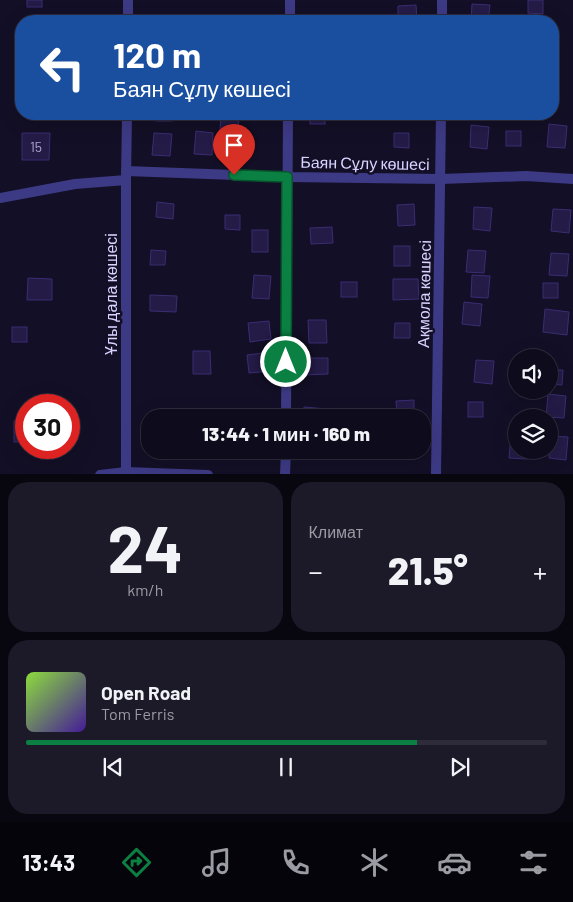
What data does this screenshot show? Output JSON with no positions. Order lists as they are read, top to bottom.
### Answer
{
  "streets": {
    "street": ["Баян Сұлу көшесі", "Ұлы дала көшесі", "Ақмола көшесі"]
  },
  "crossings": [
    ["Баян Сұлу көшесі", "Ұлы дала көшесі"],
    ["Баян Сұлу көшесі", "Ақмола көшесі"]
  ],
  "house_numbers": ["15"],
  "page": {
    "turn": ["120 m", "Баян Сұлу көшесі"],
    "limit": "30",
    "trip": "13:44 · 1 мин · 160 m",
    "tile": [
      ["24", "km/h"],
      "Климат"
    ],
    "heat": ["−", "21.5°", "+"],
    "song": ["Open Road", "Tom Ferris"],
    "tabs": "13:43"
  }
}
